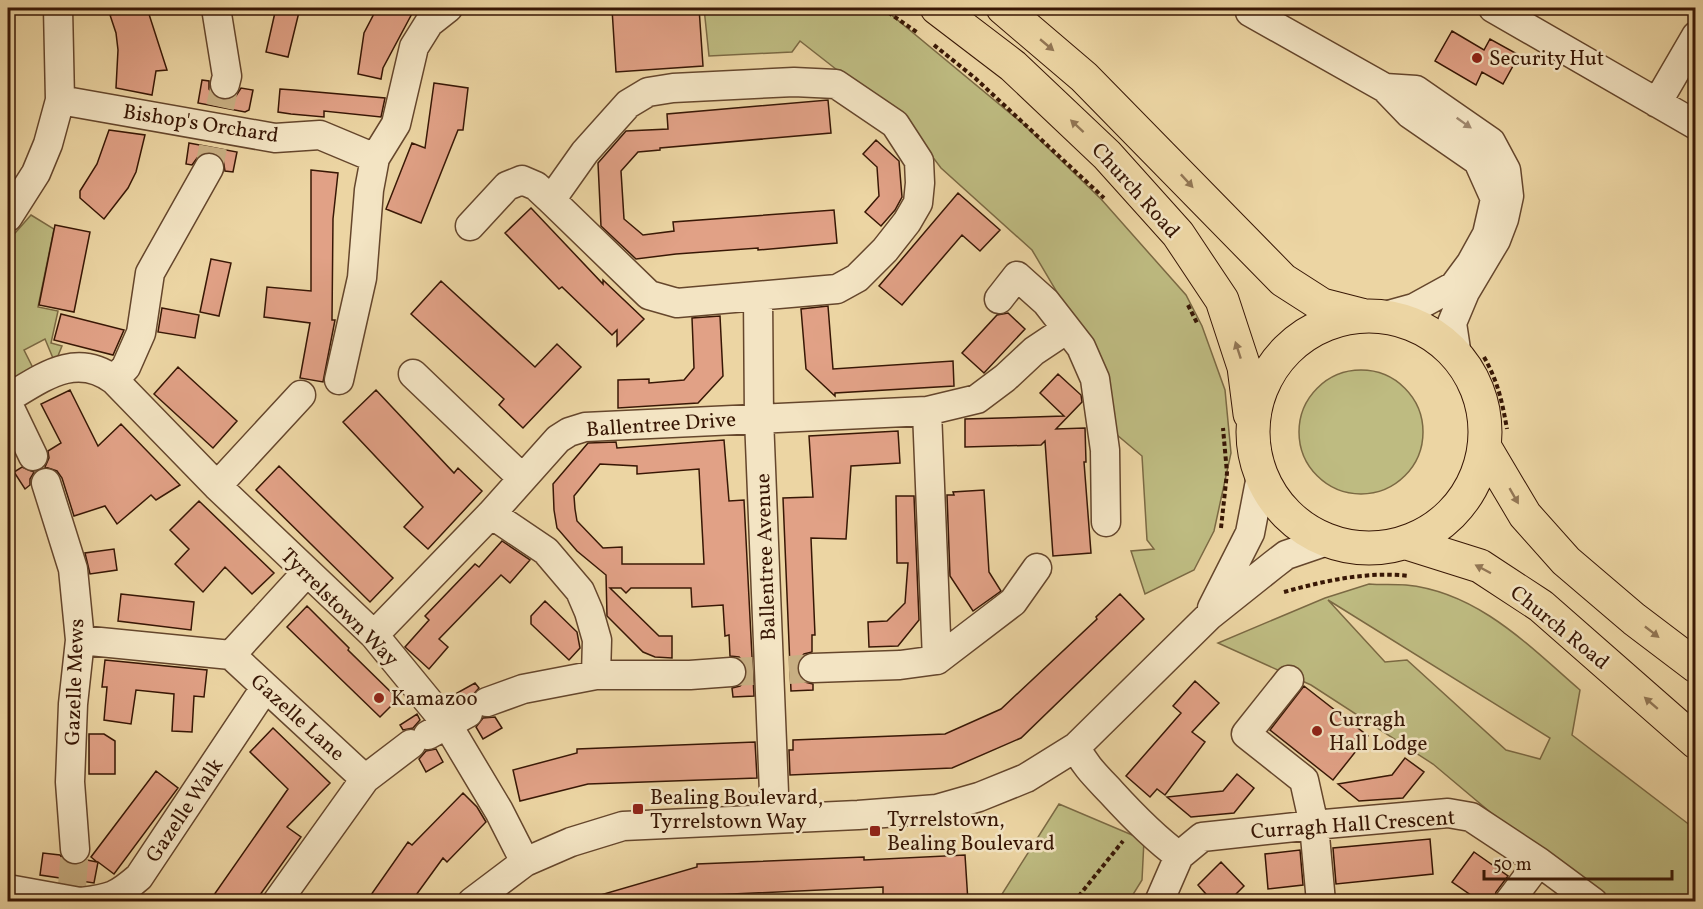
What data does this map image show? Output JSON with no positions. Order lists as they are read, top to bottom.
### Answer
{
  "streets": {
    "main road": ["Church Road"],
    "street": [
      "Bishop's Orchard",
      "Ballentree Drive",
      "Ballentree Avenue",
      "Tyrrelstown Way",
      "Gazelle Mews",
      "Gazelle Lane",
      "Gazelle Walk",
      "Curragh Hall Crescent"
    ]
  },
  "crossings": [
    ["Bishop's Orchard", "Tyrrelstown Way"],
    ["Ballentree Drive", "Ballentree Avenue"],
    ["Ballentree Drive", "Tyrrelstown Way"],
    ["Gazelle Lane", "Gazelle Walk"]
  ],
  "places": {
    "other": ["Security Hut", "Kamazoo", "Curragh Hall Lodge"],
    "transit": ["Bealing Boulevard, Tyrrelstown Way", "Tyrrelstown, Bealing Boulevard"]
  },
  "scale_bar": "50 m"
}
